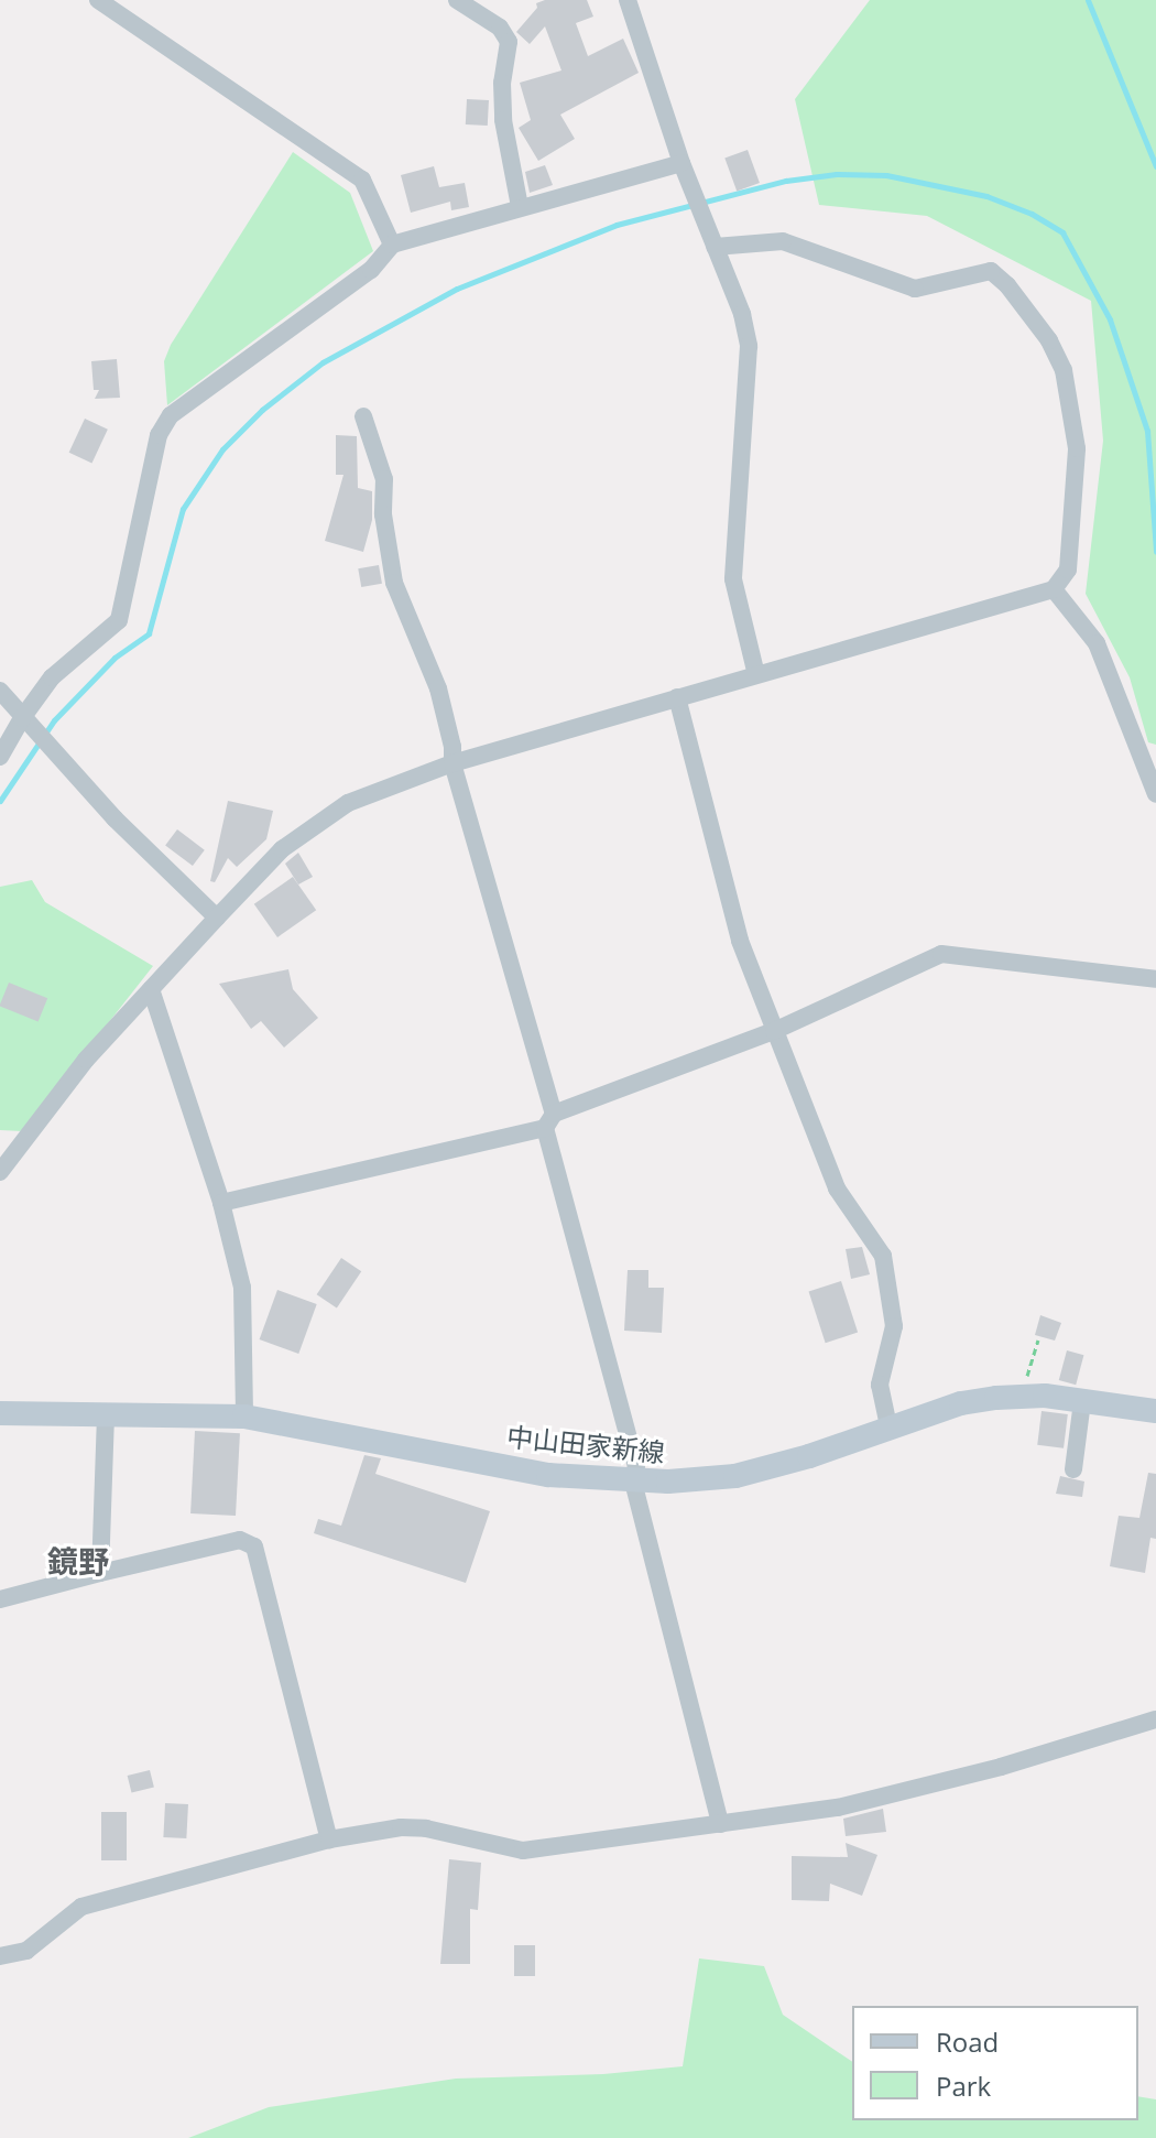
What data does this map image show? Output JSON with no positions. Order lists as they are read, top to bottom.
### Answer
{
  "streets": {
    "main road": ["中山田家新線"]
  },
  "districts": ["鏡野"],
  "legend": ["Road", "Park"]
}
